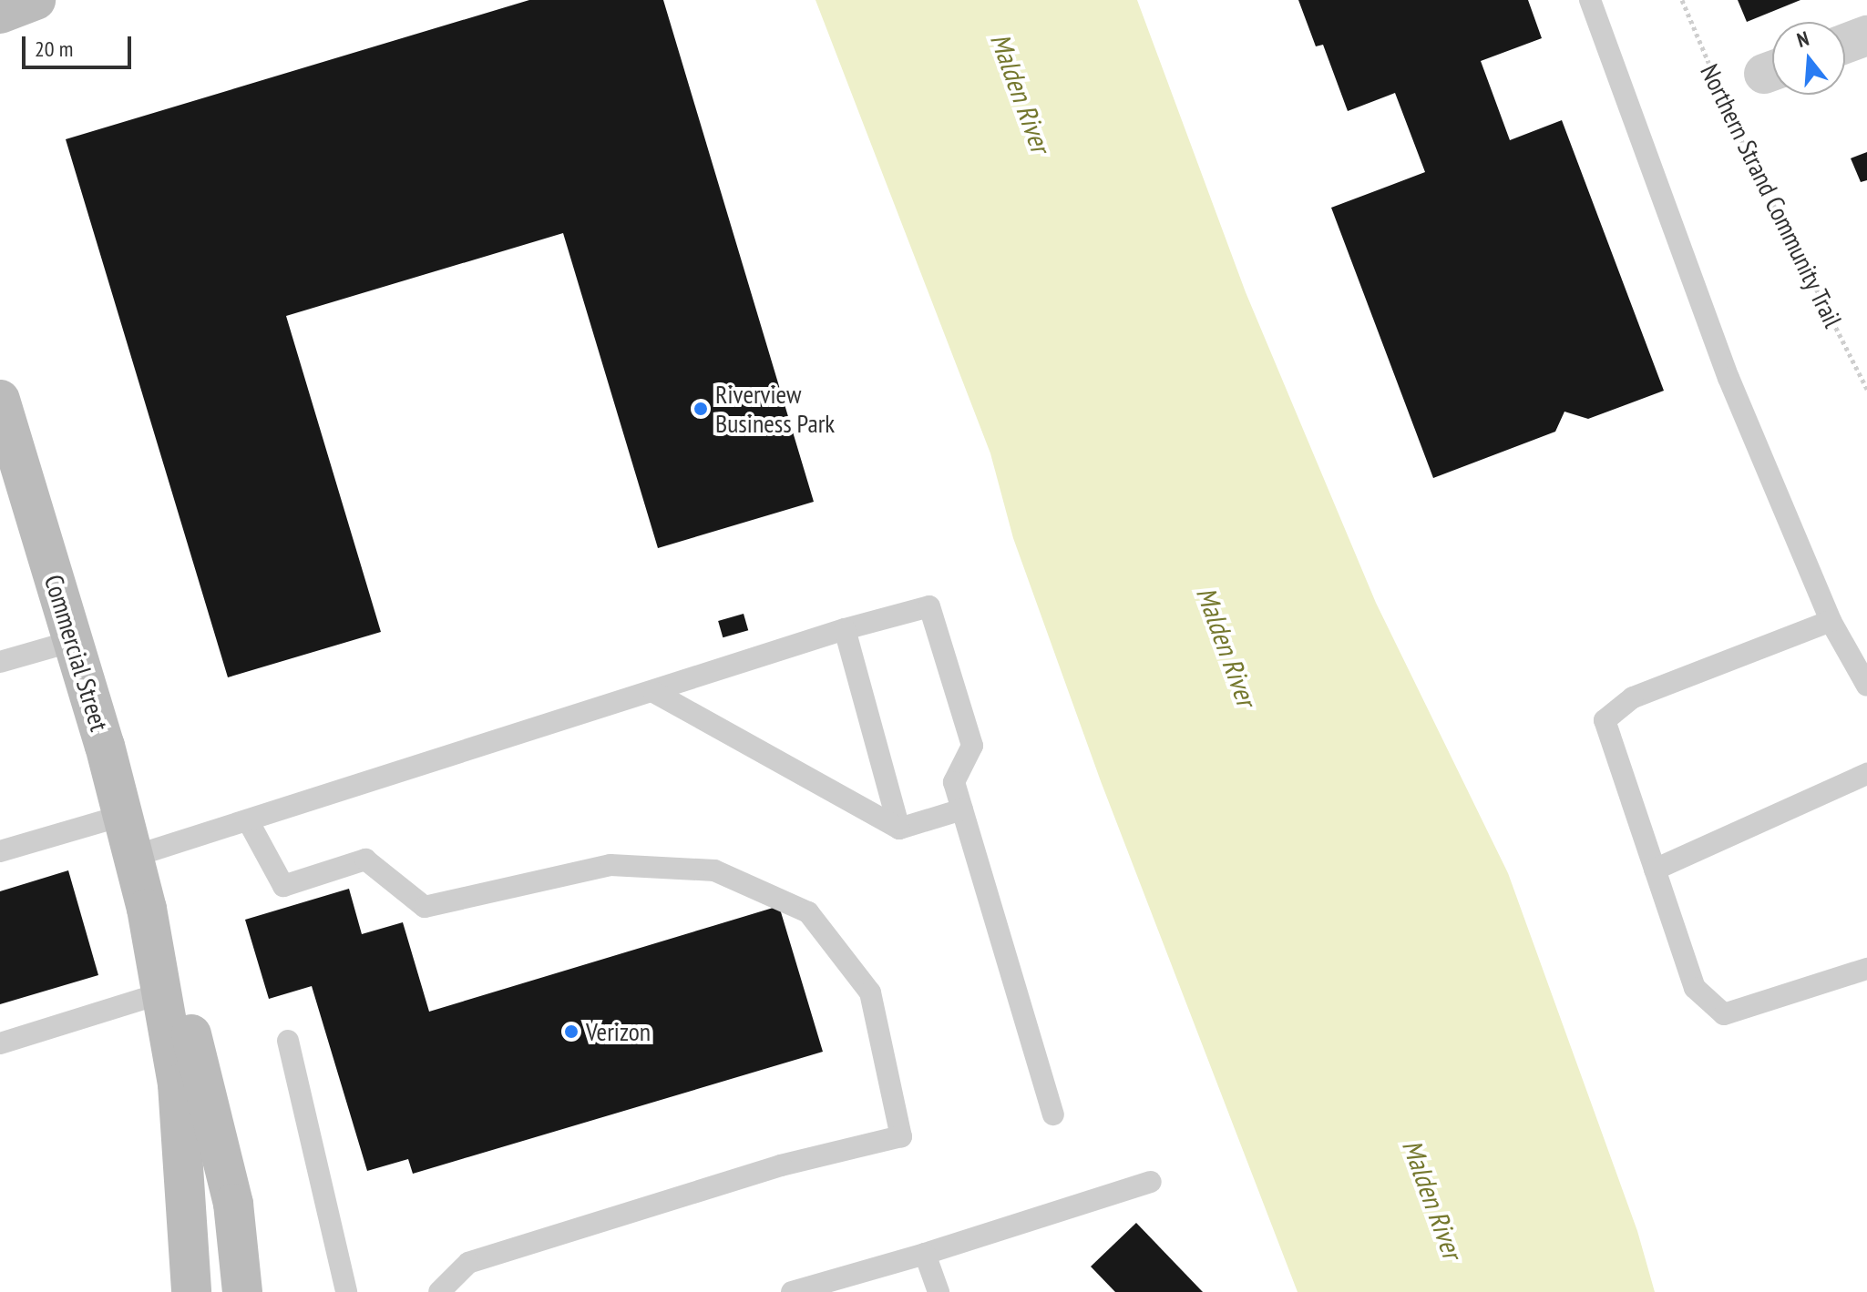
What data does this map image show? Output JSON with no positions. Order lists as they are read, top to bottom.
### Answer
{
  "streets": {
    "main road": ["Commercial Street"],
    "path": ["Northern Strand Community Trail"]
  },
  "water": ["Malden River"],
  "places": ["Riverview Business Park", "Verizon"],
  "scale_bar": "20 m",
  "north": "top"
}
